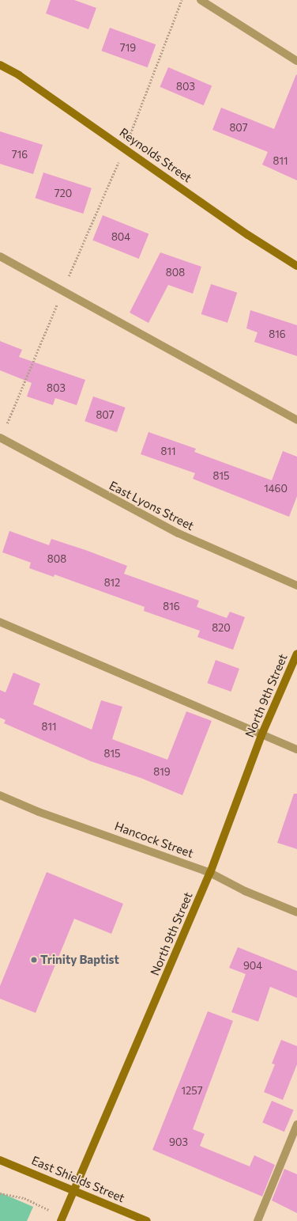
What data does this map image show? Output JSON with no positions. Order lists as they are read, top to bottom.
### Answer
{
  "streets": {
    "main road": ["Reynolds Street", "North 9th Street", "East Shields Street"],
    "street": ["East Lyons Street", "Hancock Street"]
  },
  "crossings": [
    ["North 9th Street", "Hancock Street"],
    ["North 9th Street", "East Shields Street"]
  ],
  "places": ["Trinity Baptist"],
  "house_numbers": [
    "719",
    "803",
    "807",
    "716",
    "811",
    "720",
    "804",
    "808",
    "816",
    "803",
    "807",
    "811",
    "815",
    "1460",
    "808",
    "812",
    "816",
    "820",
    "811",
    "815",
    "819",
    "904",
    "1257",
    "903"
  ]
}
